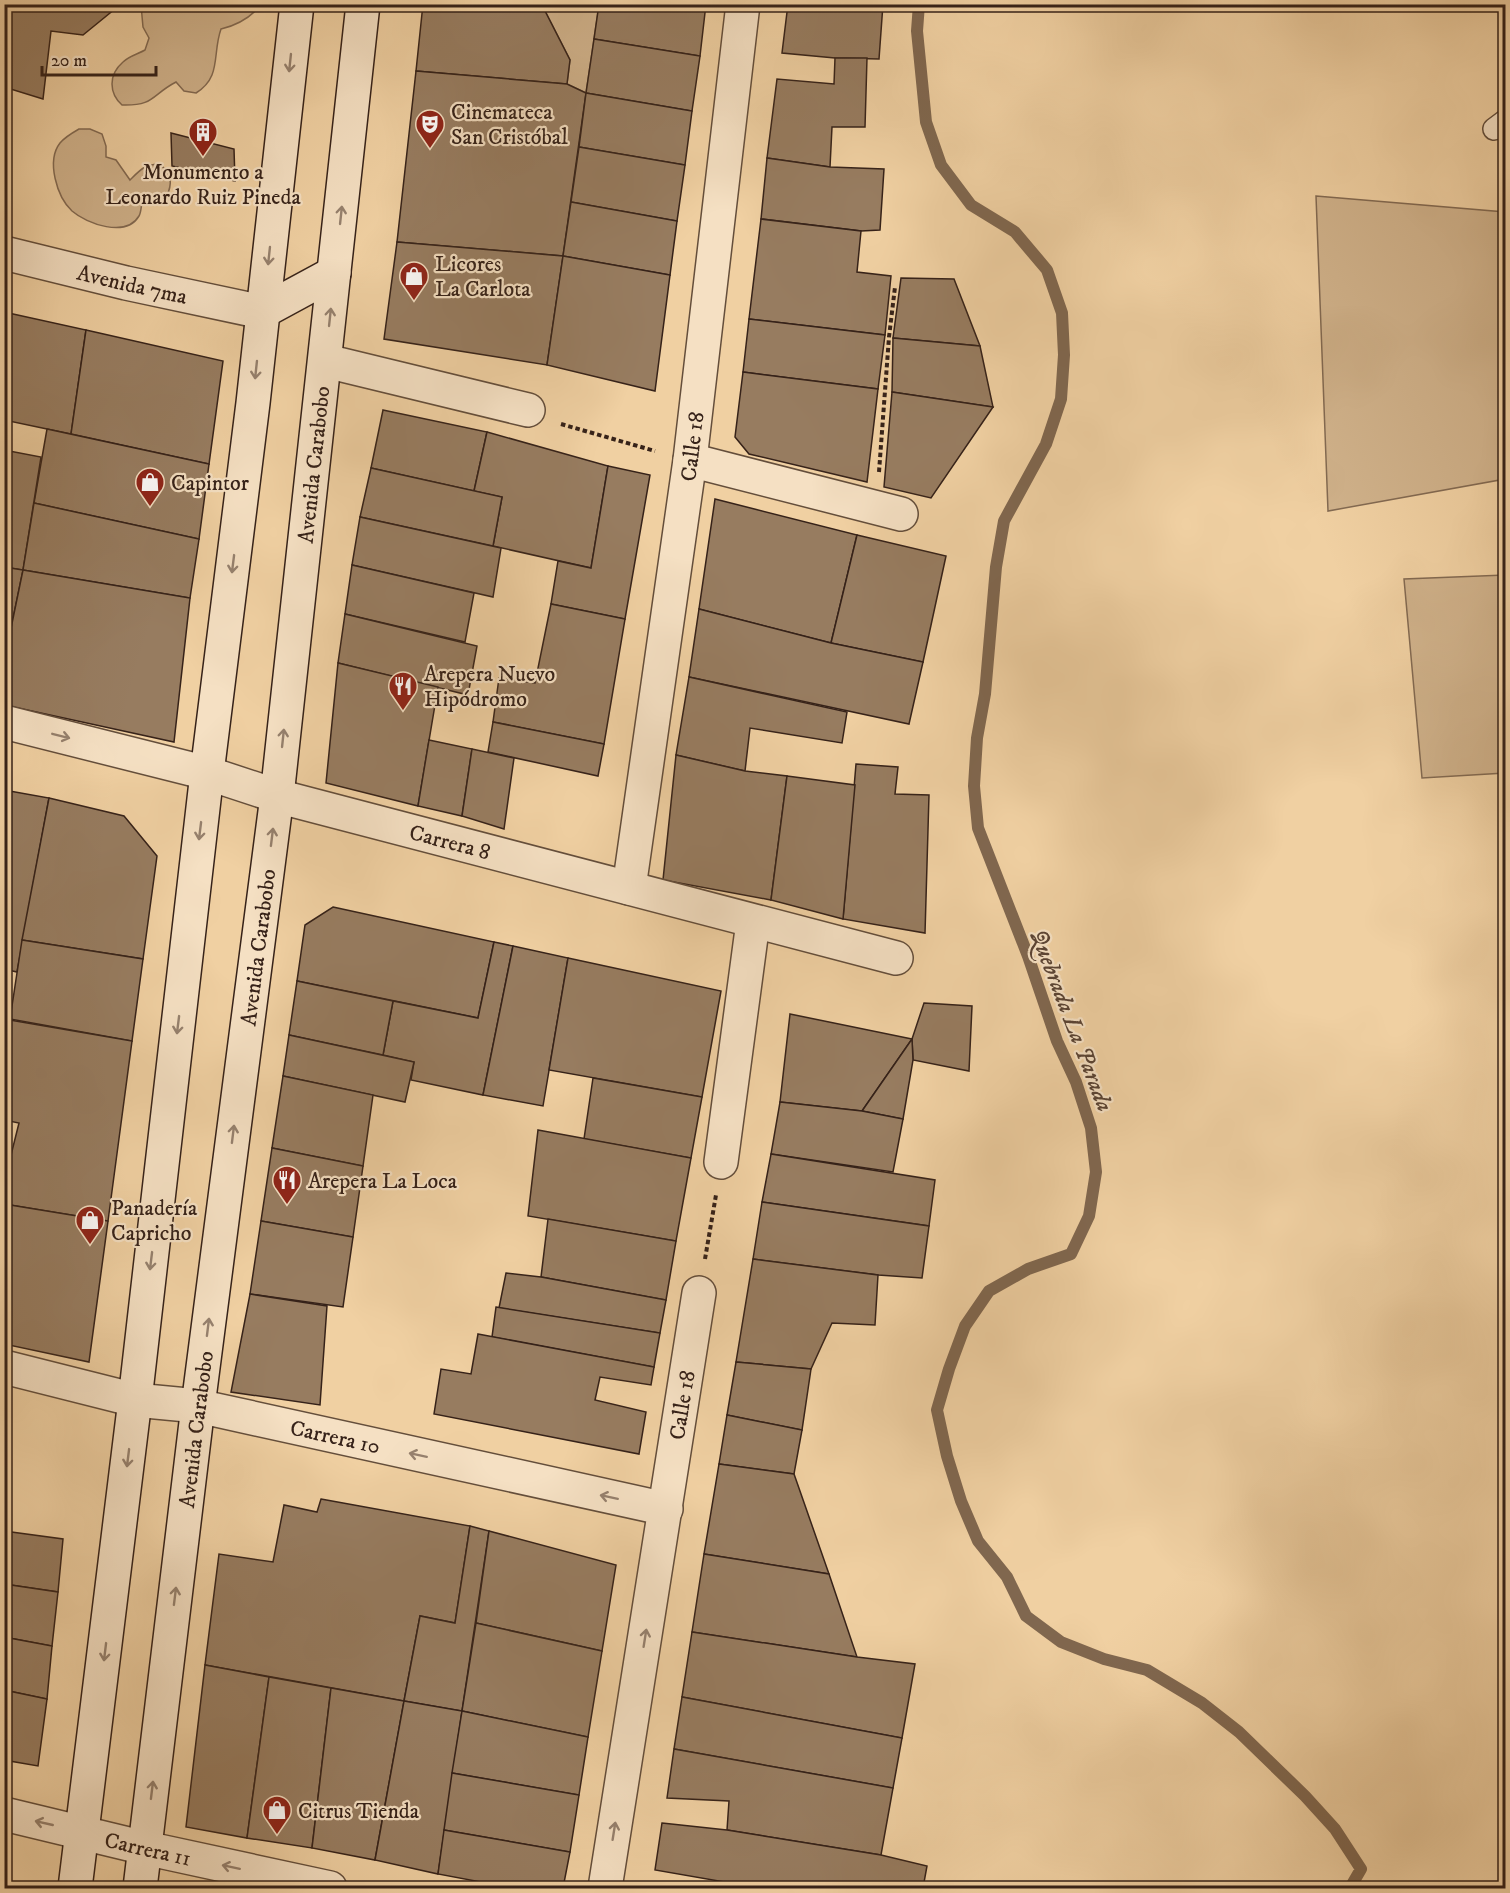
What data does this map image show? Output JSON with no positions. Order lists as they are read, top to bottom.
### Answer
{
  "streets": {
    "street": [
      "Avenida 7ma",
      "Calle 18",
      "Avenida Carabobo",
      "Carrera 8",
      "Carrera 10",
      "Carrera 11"
    ]
  },
  "crossings": [
    ["Calle 18", "Carrera 8"],
    ["Calle 18", "Carrera 10"],
    ["Avenida Carabobo", "Carrera 8"],
    ["Avenida Carabobo", "Carrera 10"],
    ["Avenida Carabobo", "Carrera 11"]
  ],
  "one_way": ["Carrera 10", "Carrera 11"],
  "water": ["Quebrada La Parada"],
  "places": {
    "theatre": ["Cinemateca San Cristóbal"],
    "building": ["Monumento a Leonardo Ruiz Pineda"],
    "shop": [
      "Licores La Carlota",
      "Capintor",
      "Panadería Capricho",
      "Citrus Tienda"
    ],
    "restaurant": ["Arepera Nuevo Hipódromo", "Arepera La Loca"]
  },
  "scale_bar": "20 m"
}
